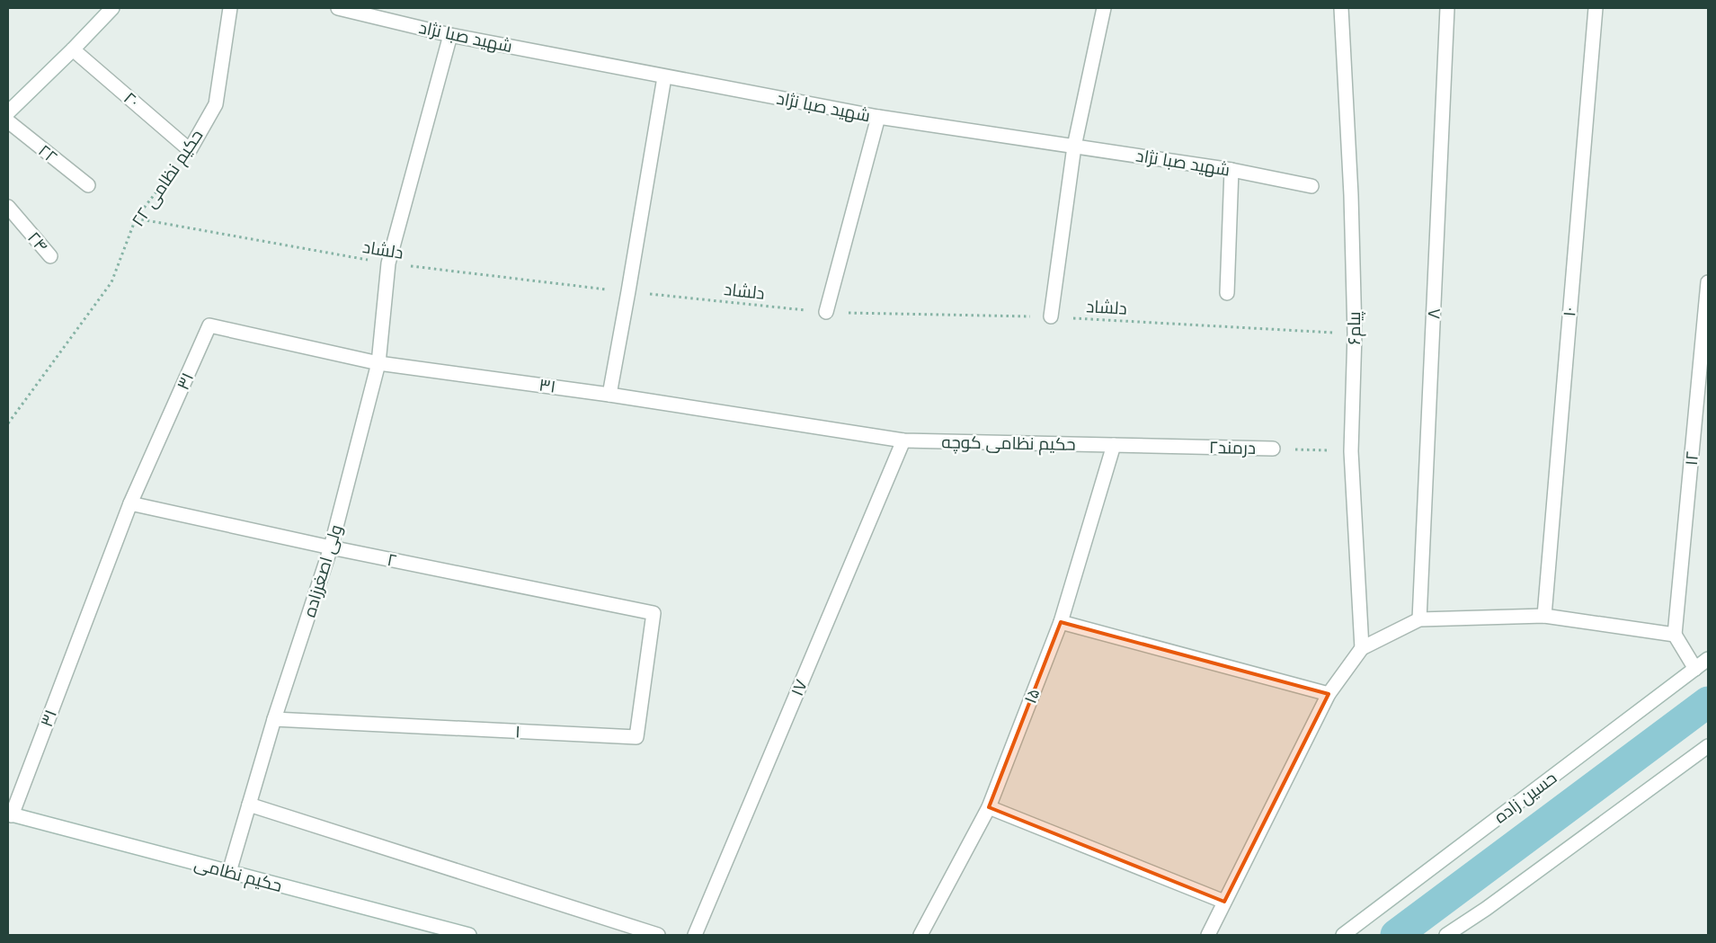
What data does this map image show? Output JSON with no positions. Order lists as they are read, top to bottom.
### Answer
{
  "streets": {
    "street": [
      "شهید صبا نژاد",
      "۲۰",
      "۲۲",
      "۲۲ حکیم نظامی",
      "۲۴",
      "۱۰",
      "۸",
      "۶پیام",
      "۳۱",
      "حکیم نظامی کوچه",
      "درمند۲",
      "۱۲",
      "۲",
      "ولی اصغرزاده",
      "۱۷",
      "۱۵",
      "۱",
      "حسین زاده",
      "حکیم نظامی"
    ],
    "path": ["دلشاد"]
  },
  "crossings": [
    ["شهید صبا نژاد", "ولی اصغرزاده"],
    ["۲۰", "۲۲ حکیم نظامی"],
    ["۲۲ حکیم نظامی", "دلشاد"],
    ["دلشاد", "۶پیام"],
    ["دلشاد", "ولی اصغرزاده"],
    ["۶پیام", "درمند۲"],
    ["۳۱", "حکیم نظامی کوچه"],
    ["۳۱", "۲"],
    ["۳۱", "ولی اصغرزاده"],
    ["۳۱", "۱۷"],
    ["۳۱", "حکیم نظامی"],
    ["حکیم نظامی کوچه", "درمند۲"],
    ["حکیم نظامی کوچه", "۱۷"],
    ["حکیم نظامی کوچه", "۱۵"],
    ["درمند۲", "۱۵"],
    ["۲", "ولی اصغرزاده"],
    ["۲", "۱"],
    ["ولی اصغرزاده", "۱"],
    ["ولی اصغرزاده", "حکیم نظامی"]
  ]
}
